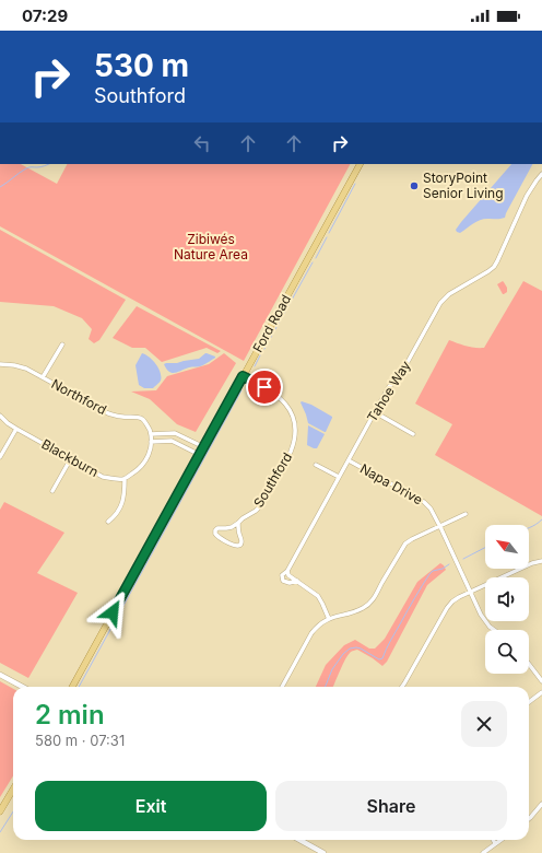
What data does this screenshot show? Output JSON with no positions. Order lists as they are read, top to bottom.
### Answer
{
  "streets": {
    "main road": ["Ford Road"],
    "street": [
      "Tahoe Way",
      "Northford",
      "Blackburn",
      "Southford",
      "Napa Drive"
    ]
  },
  "crossings": [
    ["Ford Road", "Southford"],
    ["Tahoe Way", "Napa Drive"]
  ],
  "parks": ["Zibiwés Nature Area"],
  "places": ["StoryPoint Senior Living"],
  "north": "top left",
  "page": {
    "status": "07:29",
    "turn": ["530 m", "Southford"],
    "heading": ["2 min", "580 m · 07:31"],
    "buttons": ["Exit", "Share"]
  }
}
